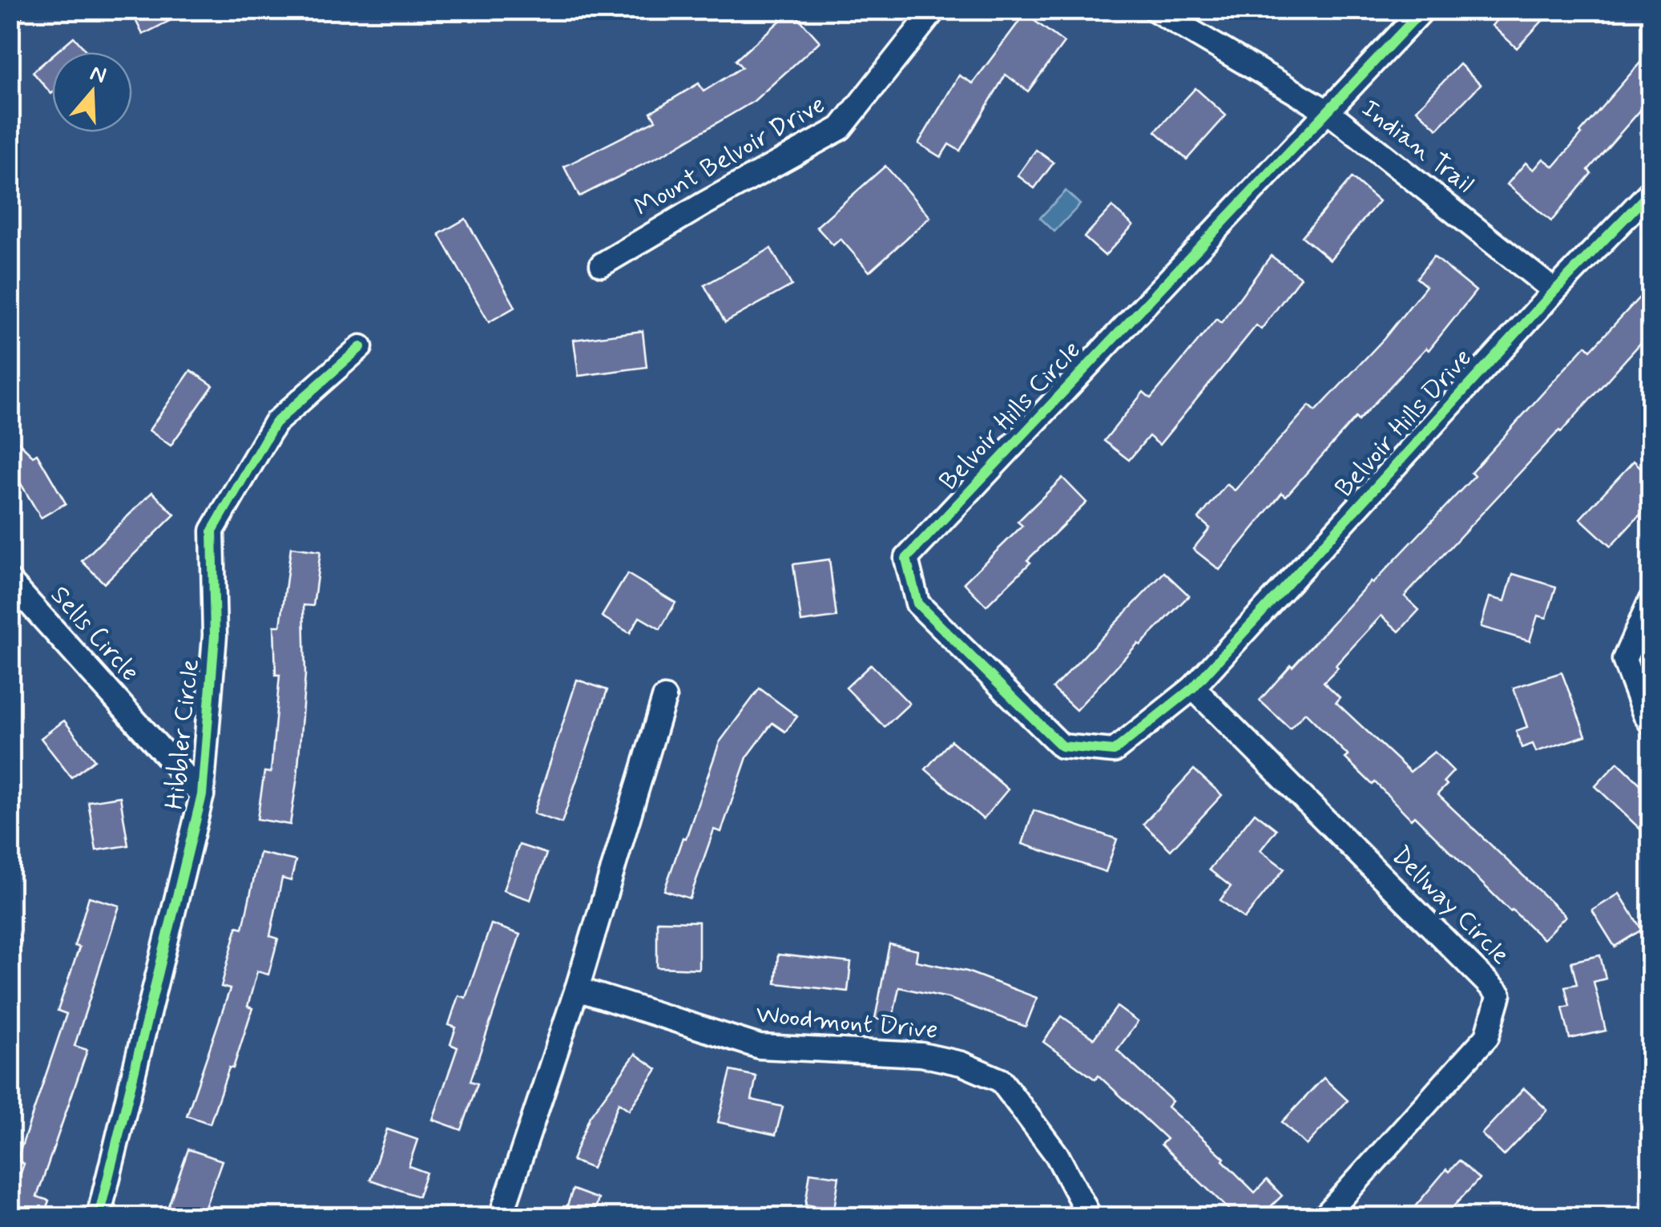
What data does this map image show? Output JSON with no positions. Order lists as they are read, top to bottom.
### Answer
{
  "streets": {
    "street": [
      "Indian Trail",
      "Mount Belvoir Drive",
      "Belvoir Hills Circle",
      "Belvoir Hills Drive",
      "Sells Circle",
      "Hibbler Circle",
      "Dellway Circle",
      "Woodmont Drive"
    ]
  },
  "crossings": [
    ["Indian Trail", "Belvoir Hills Circle"],
    ["Indian Trail", "Belvoir Hills Drive"],
    ["Belvoir Hills Circle", "Belvoir Hills Drive"],
    ["Belvoir Hills Circle", "Dellway Circle"],
    ["Belvoir Hills Drive", "Dellway Circle"],
    ["Sells Circle", "Hibbler Circle"]
  ],
  "north": "top"
}
